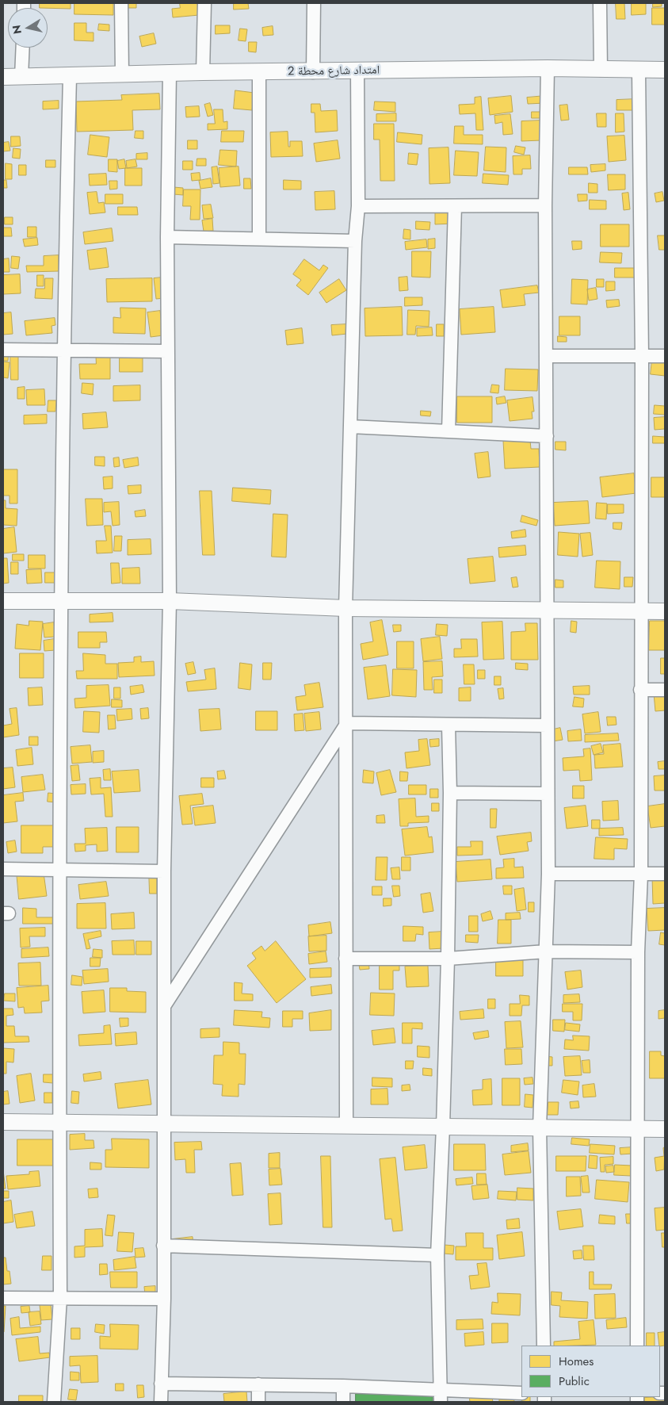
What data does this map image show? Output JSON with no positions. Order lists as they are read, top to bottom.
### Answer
{
  "streets": {
    "street": ["امتداد شارع محطة 2"]
  },
  "legend": ["Homes", "Public"],
  "north": "left"
}
